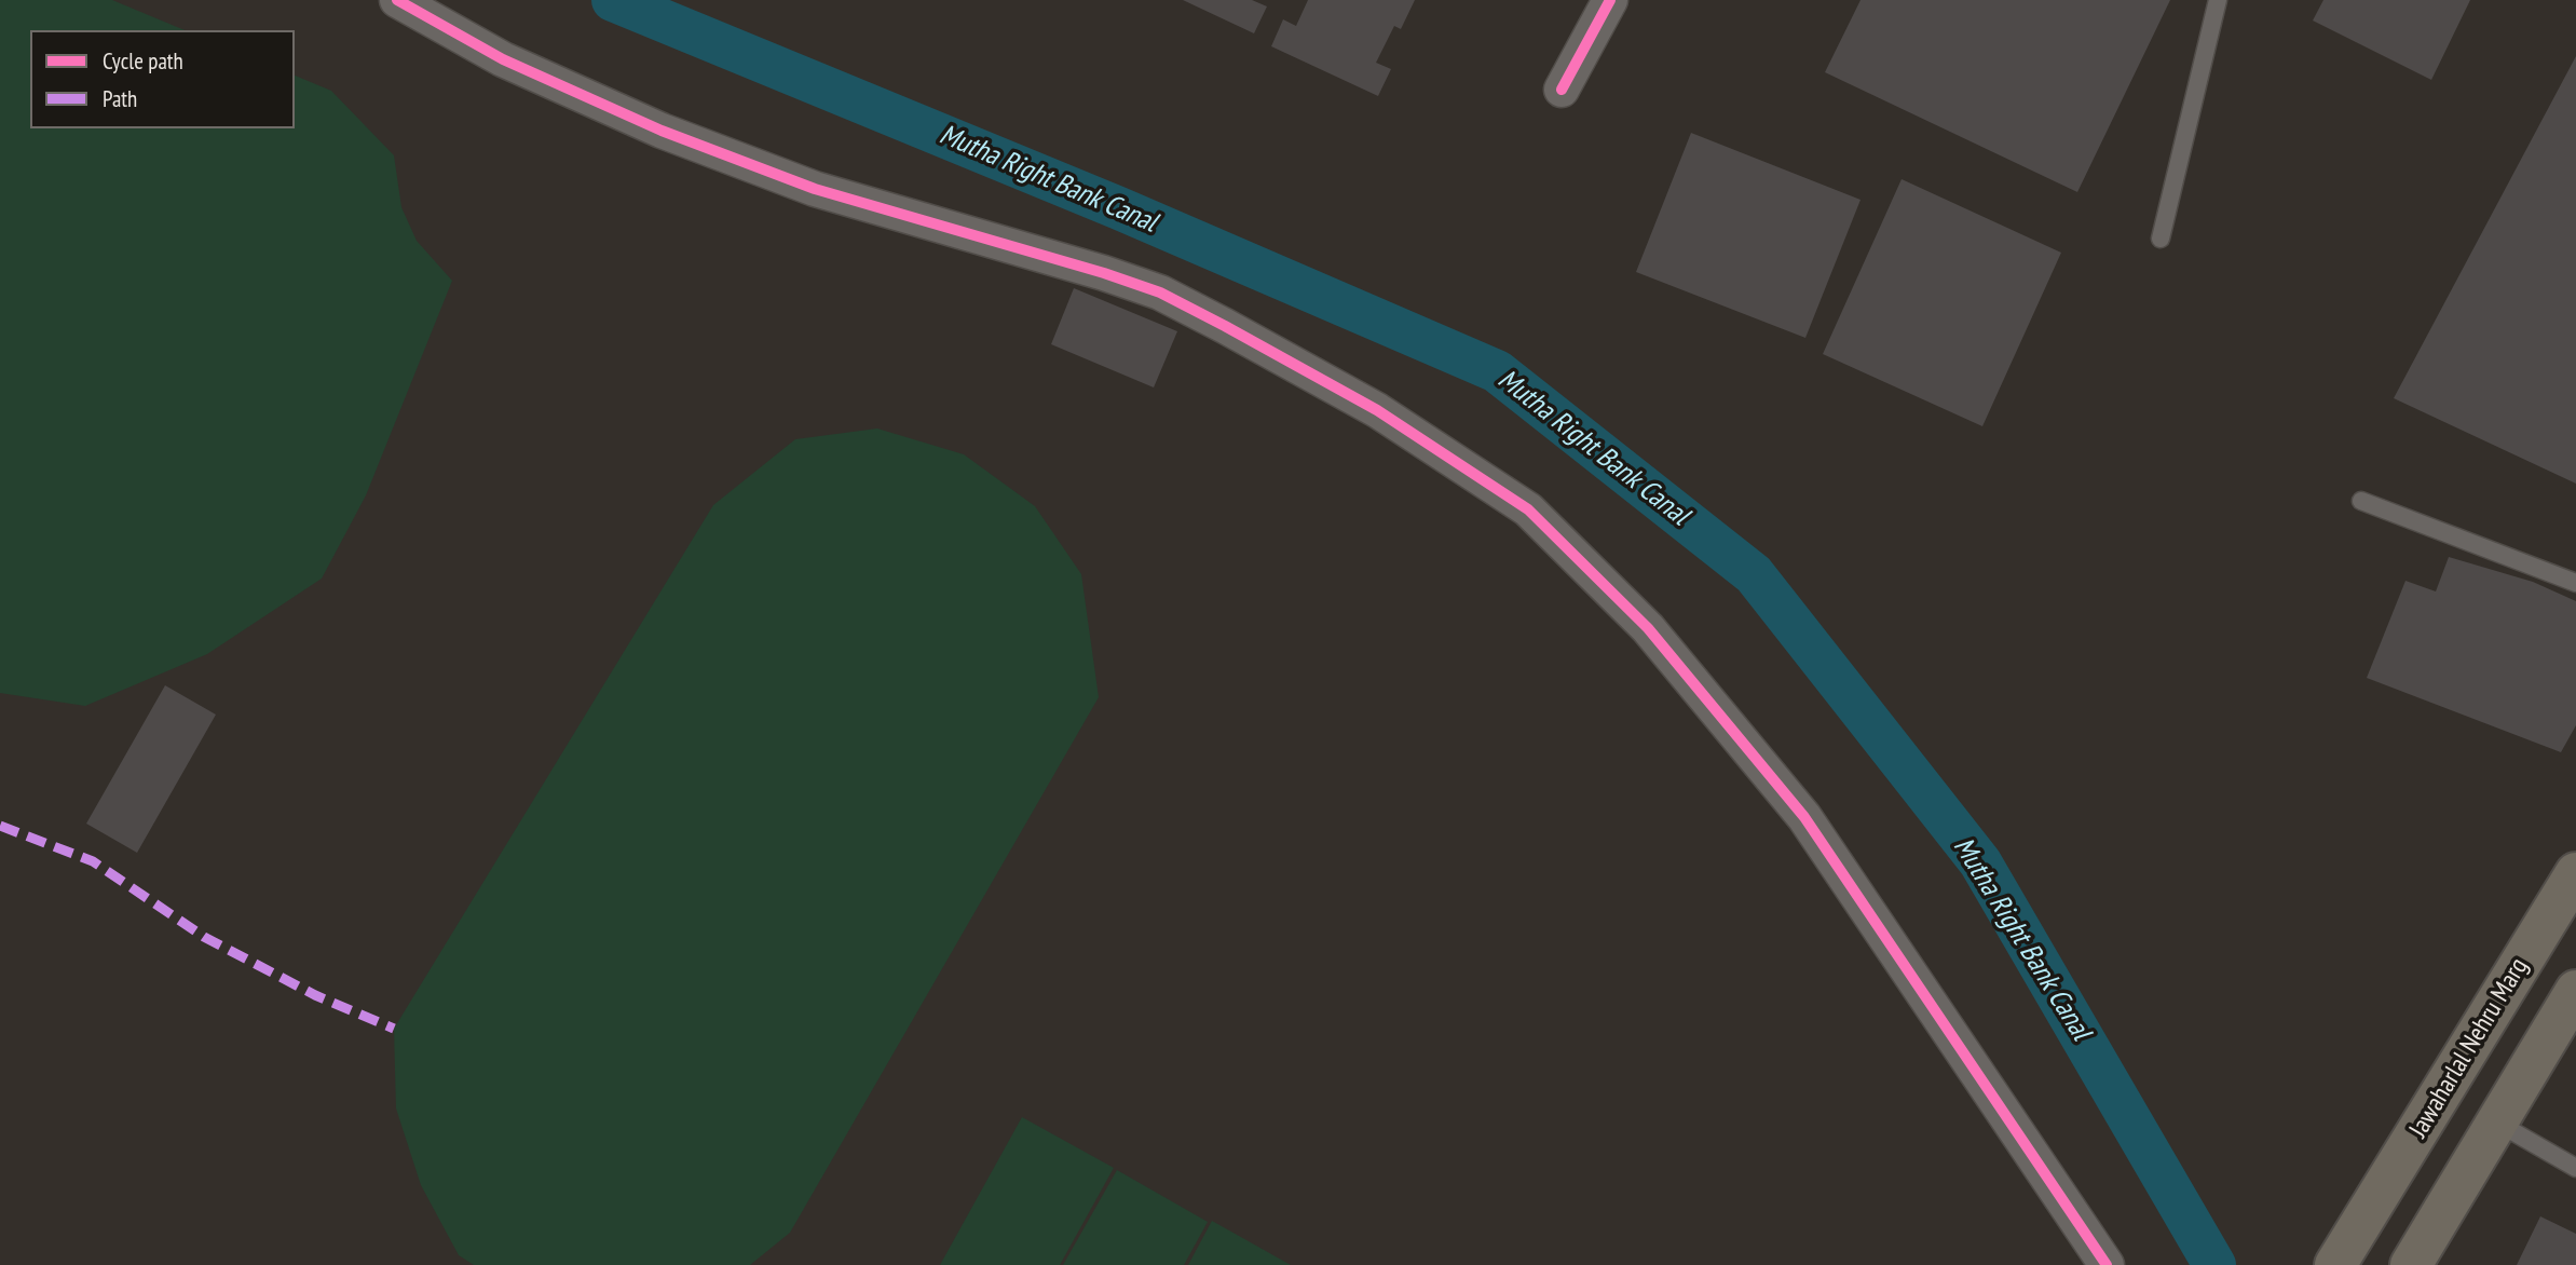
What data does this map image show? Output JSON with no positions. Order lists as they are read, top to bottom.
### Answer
{
  "streets": {
    "main road": ["Jawaharlal Nehru Marg"]
  },
  "water": ["Mutha Right Bank Canal"],
  "legend": ["Cycle path", "Path"]
}
